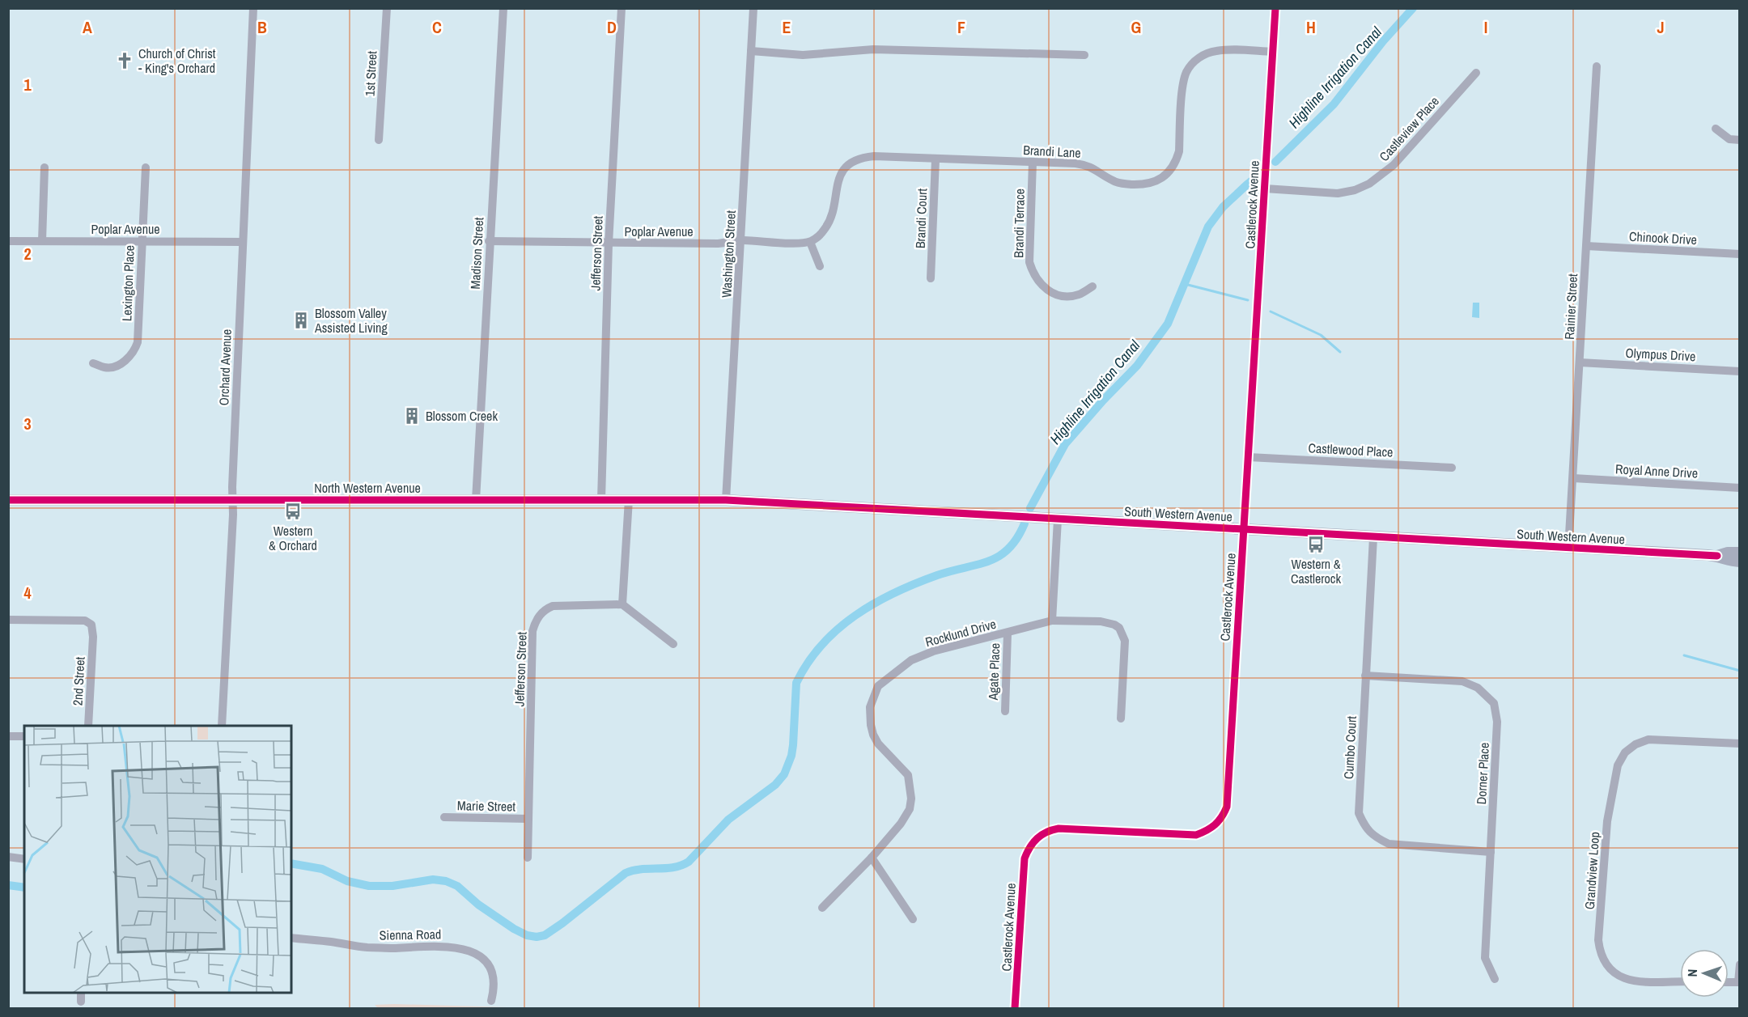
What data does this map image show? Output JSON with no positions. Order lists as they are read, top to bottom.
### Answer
{
  "streets": {
    "main road": ["North Western Avenue", "South Western Avenue"],
    "street": [
      "1st Street",
      "Castleview Place",
      "Brandi Lane",
      "Castlerock Avenue",
      "Brandi Court",
      "Brandi Terrace",
      "Poplar Avenue",
      "Chinook Drive",
      "Madison Street",
      "Jefferson Street",
      "Washington Street",
      "Lexington Place",
      "Rainier Street",
      "Olympus Drive",
      "Orchard Avenue",
      "Castlewood Place",
      "Royal Anne Drive",
      "Rocklund Drive",
      "Agate Place",
      "2nd Street",
      "Cumbo Court",
      "Dorner Place",
      "Marie Street",
      "Grandview Loop",
      "Sienna Road"
    ]
  },
  "crossings": [
    ["Castleview Place", "Castlerock Avenue"],
    ["Brandi Lane", "Castlerock Avenue"],
    ["Brandi Lane", "Brandi Court"],
    ["Brandi Lane", "Brandi Terrace"],
    ["Castlerock Avenue", "Castlewood Place"],
    ["Castlerock Avenue", "South Western Avenue"],
    ["Poplar Avenue", "Madison Street"],
    ["Poplar Avenue", "Jefferson Street"],
    ["Poplar Avenue", "Washington Street"],
    ["Poplar Avenue", "Lexington Place"],
    ["Poplar Avenue", "Orchard Avenue"],
    ["Chinook Drive", "Rainier Street"],
    ["Madison Street", "North Western Avenue"],
    ["Jefferson Street", "North Western Avenue"],
    ["Jefferson Street", "Marie Street"],
    ["Washington Street", "North Western Avenue"],
    ["Washington Street", "South Western Avenue"],
    ["Rainier Street", "Olympus Drive"],
    ["Rainier Street", "Royal Anne Drive"],
    ["Rainier Street", "South Western Avenue"],
    ["Orchard Avenue", "North Western Avenue"],
    ["North Western Avenue", "South Western Avenue"],
    ["South Western Avenue", "Cumbo Court"],
    ["Rocklund Drive", "Agate Place"],
    ["Cumbo Court", "Dorner Place"]
  ],
  "water": ["Highline Irrigation Canal"],
  "places": {
    "church": ["Church of Christ - King's Orchard"],
    "building": ["Blossom Valley Assisted Living", "Blossom Creek"],
    "bus stop": ["Western & Orchard", "Western & Castlerock"]
  },
  "north": "left",
  "grid": {
    "columns": [
      "A",
      "B",
      "C",
      "D",
      "E",
      "F",
      "G",
      "H",
      "I",
      "J"
    ],
    "rows": [
      "1",
      "2",
      "3",
      "4"
    ]
  }
}
